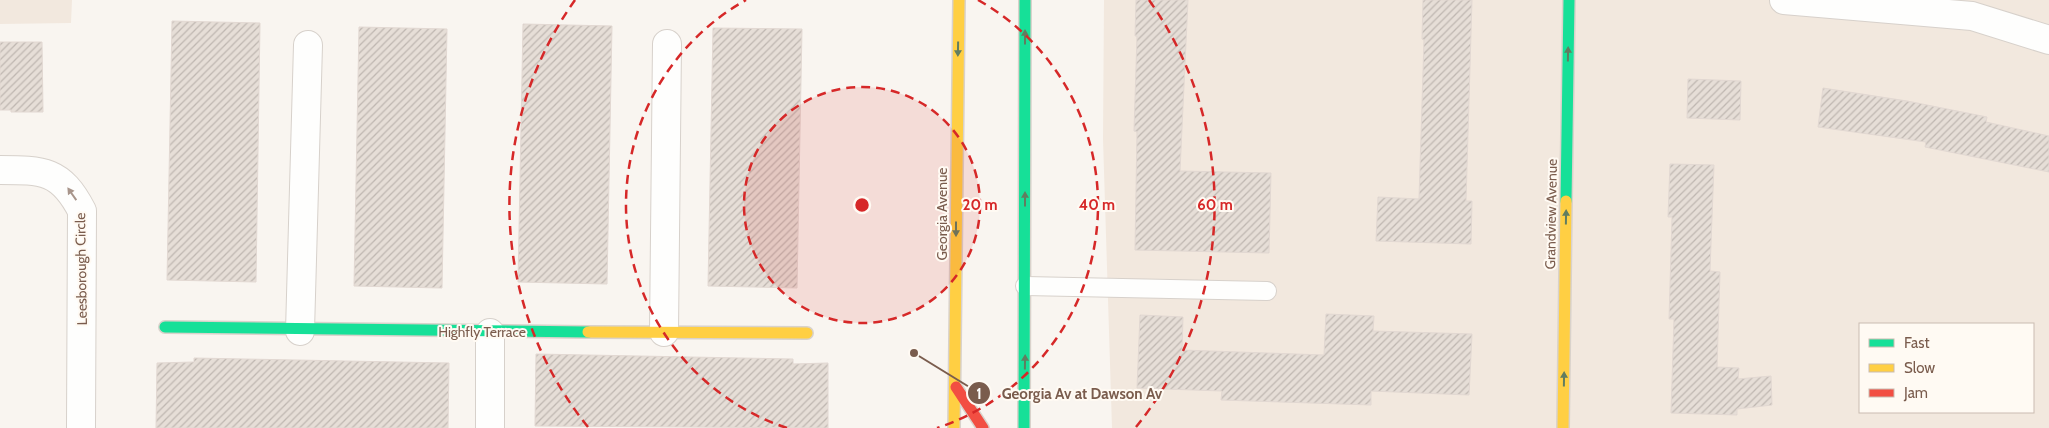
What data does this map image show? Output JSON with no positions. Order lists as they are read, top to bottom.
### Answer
{
  "streets": {
    "street": [
      "Georgia Avenue",
      "Grandview Avenue",
      "Leesborough Circle",
      "Highfly Terrace"
    ]
  },
  "one_way": ["Grandview Avenue"],
  "places": ["Georgia Av at Dawson Av"],
  "legend": ["Fast", "Slow", "Jam"],
  "rings": ["20 m", "40 m", "60 m"]
}
